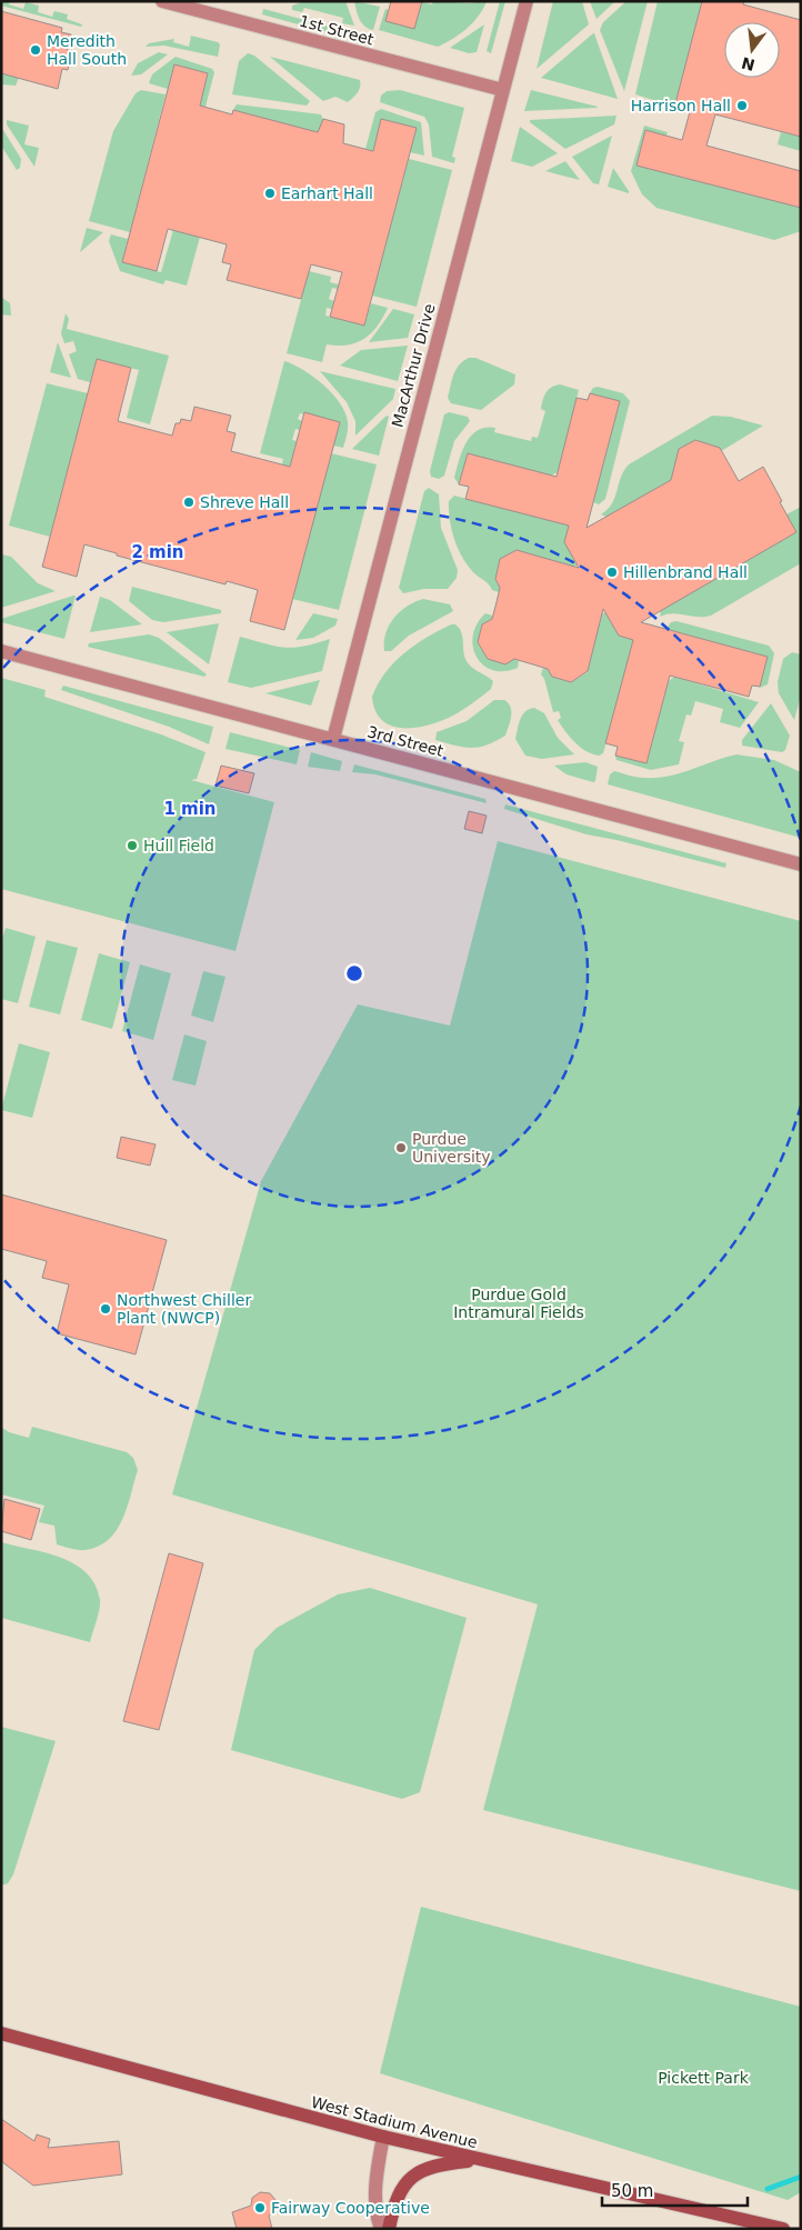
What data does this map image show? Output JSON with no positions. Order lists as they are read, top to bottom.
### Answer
{
  "streets": {
    "street": [
      "1st Street",
      "MacArthur Drive",
      "3rd Street",
      "West Stadium Avenue"
    ]
  },
  "crossings": [
    ["1st Street", "MacArthur Drive"],
    ["MacArthur Drive", "3rd Street"]
  ],
  "parks": ["Purdue Gold Intramural Fields", "Pickett Park"],
  "places": [
    "Meredith Hall South",
    "Harrison Hall",
    "Earhart Hall",
    "Shreve Hall",
    "Hillenbrand Hall",
    "Hull Field",
    "Purdue University",
    "Northwest Chiller Plant (NWCP)",
    "Fairway Cooperative"
  ],
  "scale_bar": "50 m",
  "north": "bottom",
  "rings": ["2 min", "1 min"]
}
